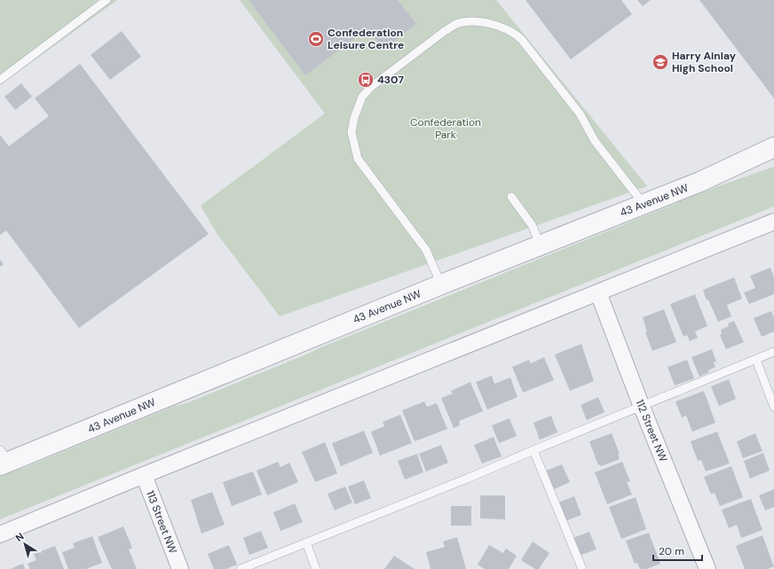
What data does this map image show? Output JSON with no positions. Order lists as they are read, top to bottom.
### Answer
{
  "streets": {
    "street": ["43 Avenue NW", "112 Street NW", "113 Street NW"]
  },
  "parks": ["Confederation Park"],
  "places": {
    "sports": ["Confederation Leisure Centre"],
    "school or university": ["Harry Ainlay High School"],
    "bus stop": ["4307"]
  },
  "scale_bar": "20 m",
  "north": "top left"
}
